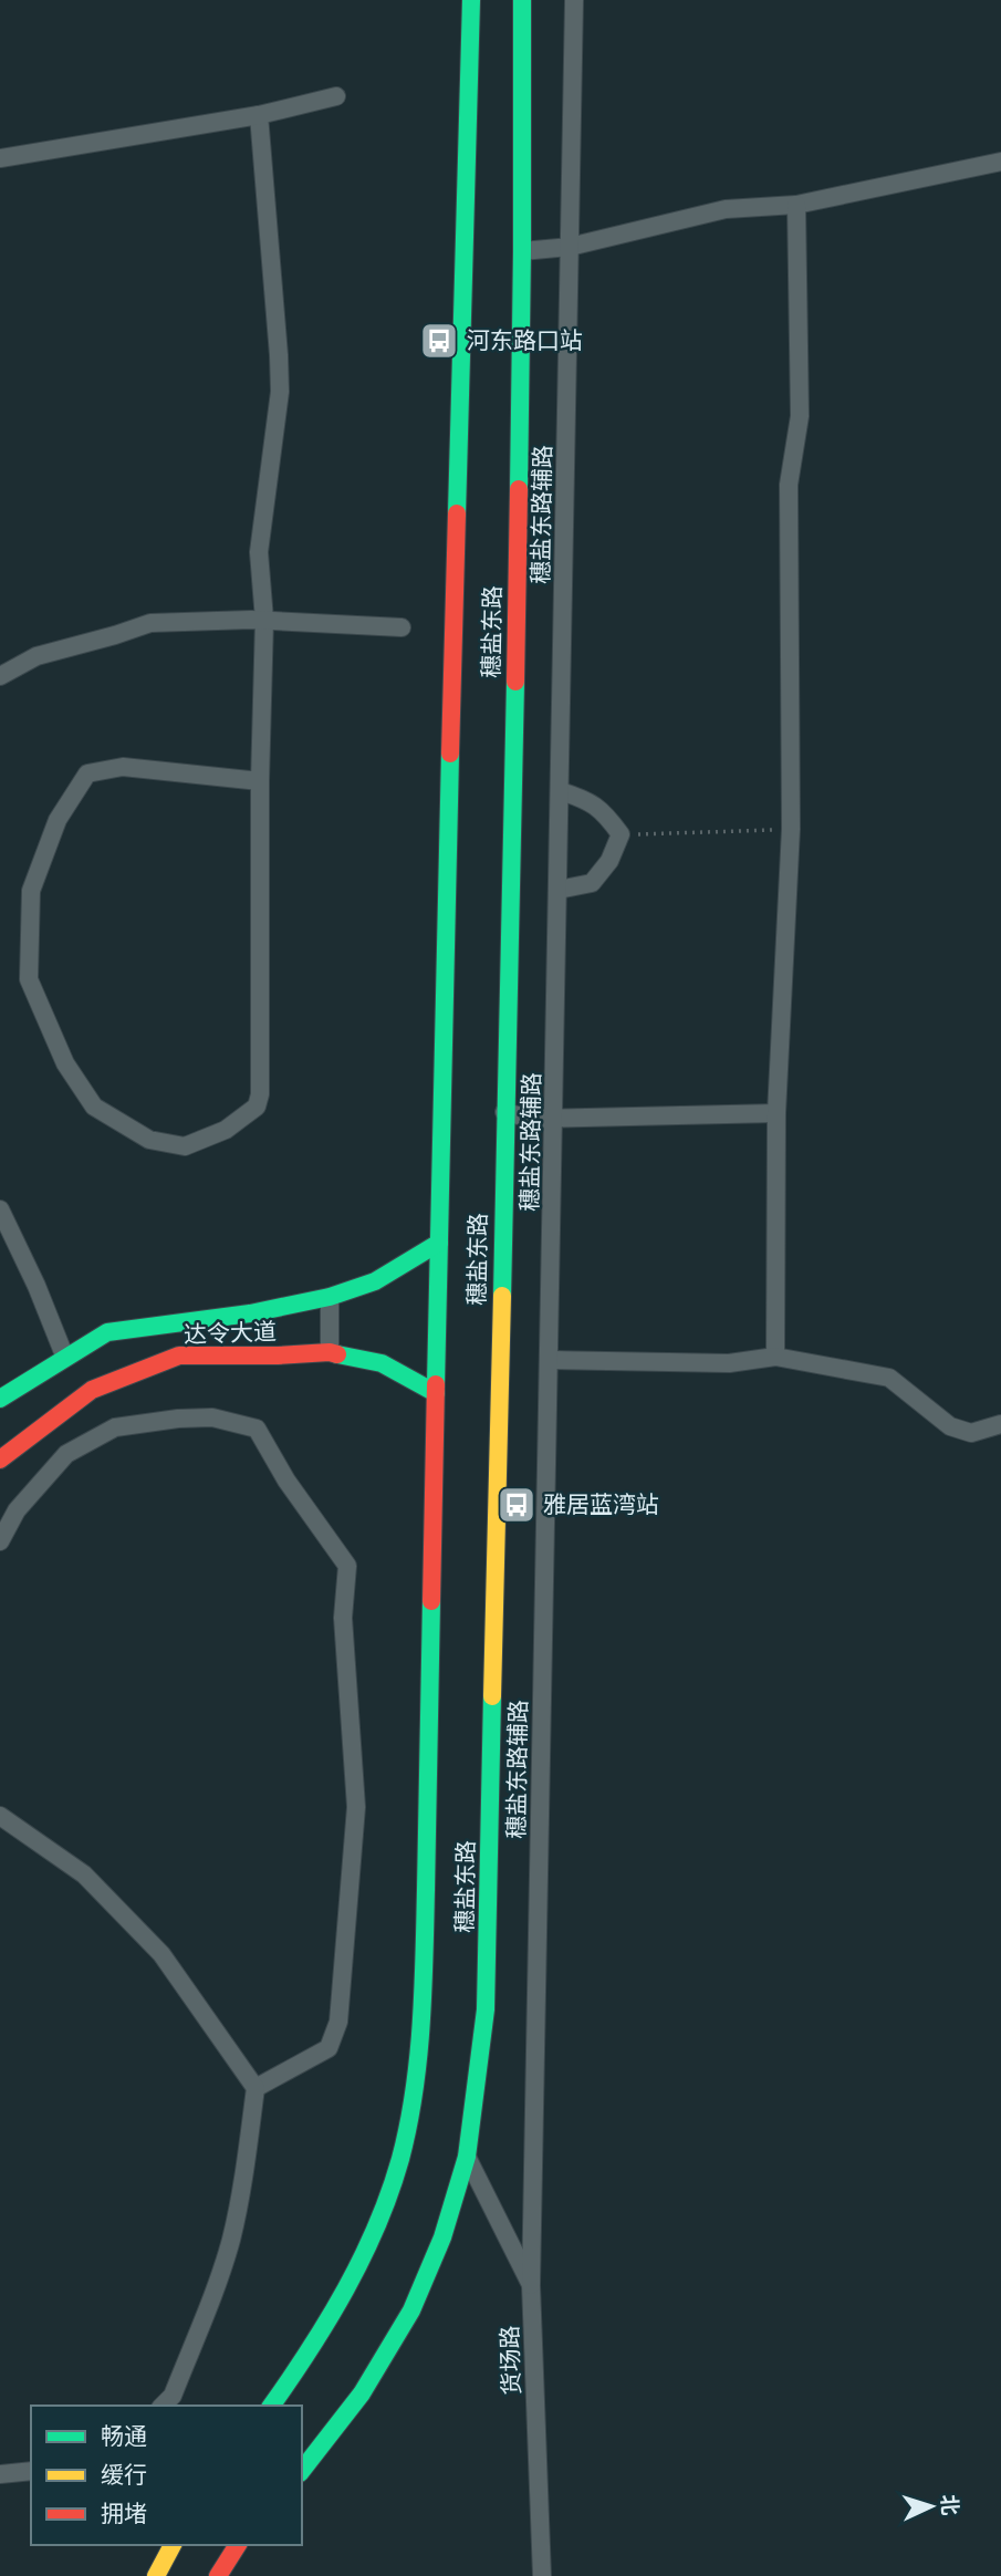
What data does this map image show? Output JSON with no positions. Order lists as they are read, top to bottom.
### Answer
{
  "streets": {
    "main road": ["穗盐东路", "达令大道"],
    "street": ["穗盐东路辅路", "货场路"]
  },
  "crossings": [
    ["穗盐东路辅路", "货场路"],
    ["穗盐东路", "达令大道"],
    ["穗盐东路", "货场路"]
  ],
  "places": {
    "bus stop": ["河东路口站", "雅居蓝湾站"]
  },
  "legend": ["畅通", "缓行", "拥堵"],
  "north": "right"
}
